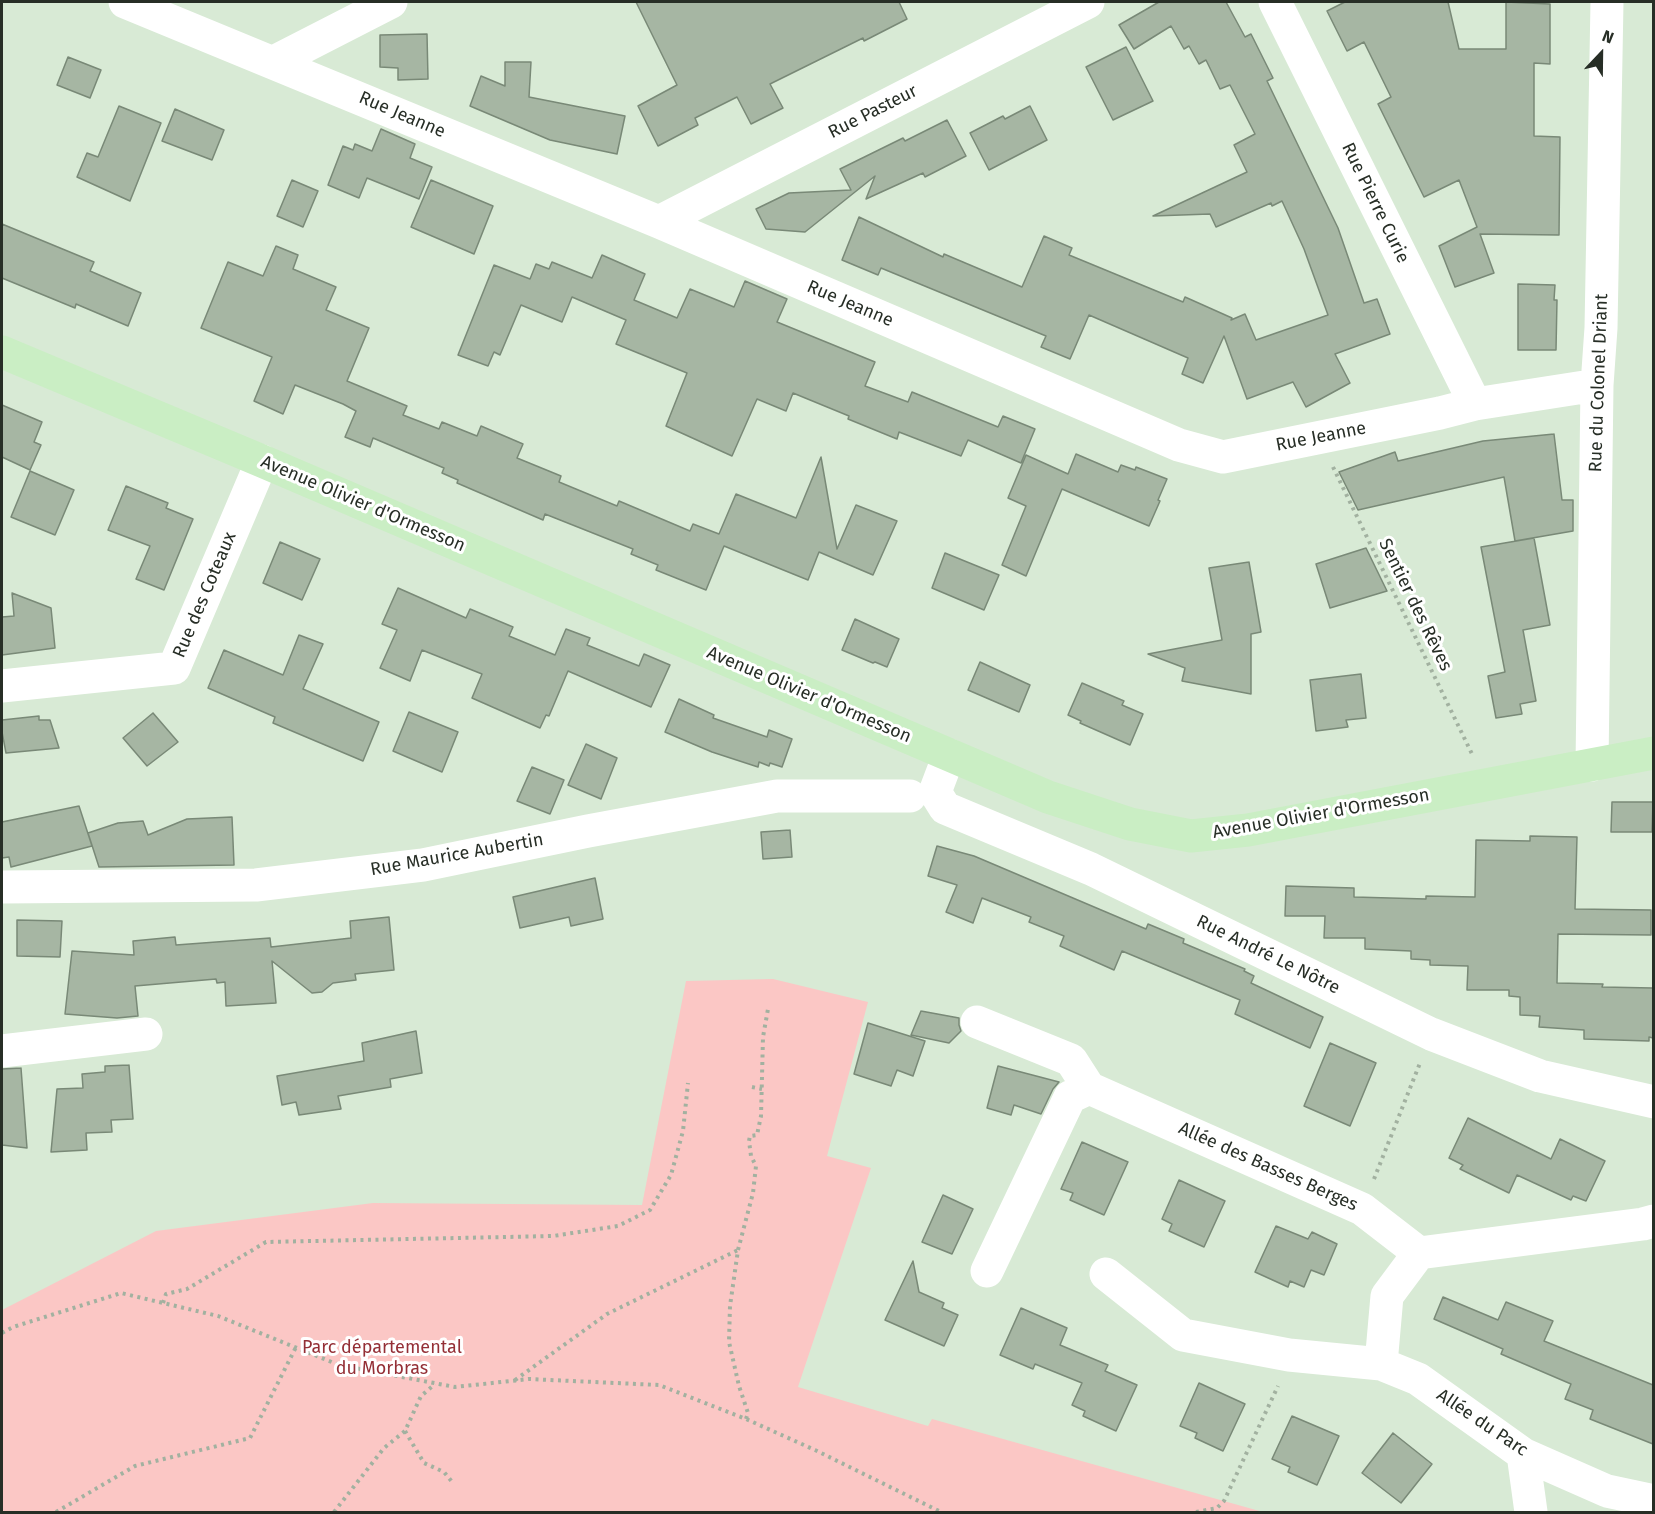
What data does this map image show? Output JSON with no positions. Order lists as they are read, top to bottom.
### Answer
{
  "streets": {
    "main road": ["Avenue Olivier d'Ormesson"],
    "street": [
      "Rue Pasteur",
      "Rue Jeanne",
      "Rue Pierre Curie",
      "Rue du Colonel Driant",
      "Rue des Coteaux",
      "Rue Maurice Aubertin",
      "Rue André Le Nôtre",
      "Allée des Basses Berges",
      "Allée du Parc"
    ],
    "path": ["Sentier des Rêves"]
  },
  "crossings": [
    ["Rue Pasteur", "Rue Jeanne"],
    ["Rue Jeanne", "Rue Pierre Curie"],
    ["Rue Jeanne", "Rue du Colonel Driant"],
    ["Rue Jeanne", "Sentier des Rêves"],
    ["Rue du Colonel Driant", "Avenue Olivier d'Ormesson"],
    ["Avenue Olivier d'Ormesson", "Rue des Coteaux"],
    ["Avenue Olivier d'Ormesson", "Sentier des Rêves"],
    ["Avenue Olivier d'Ormesson", "Rue André Le Nôtre"]
  ],
  "parks": ["Parc départemental du Morbras"],
  "north": "top"
}
